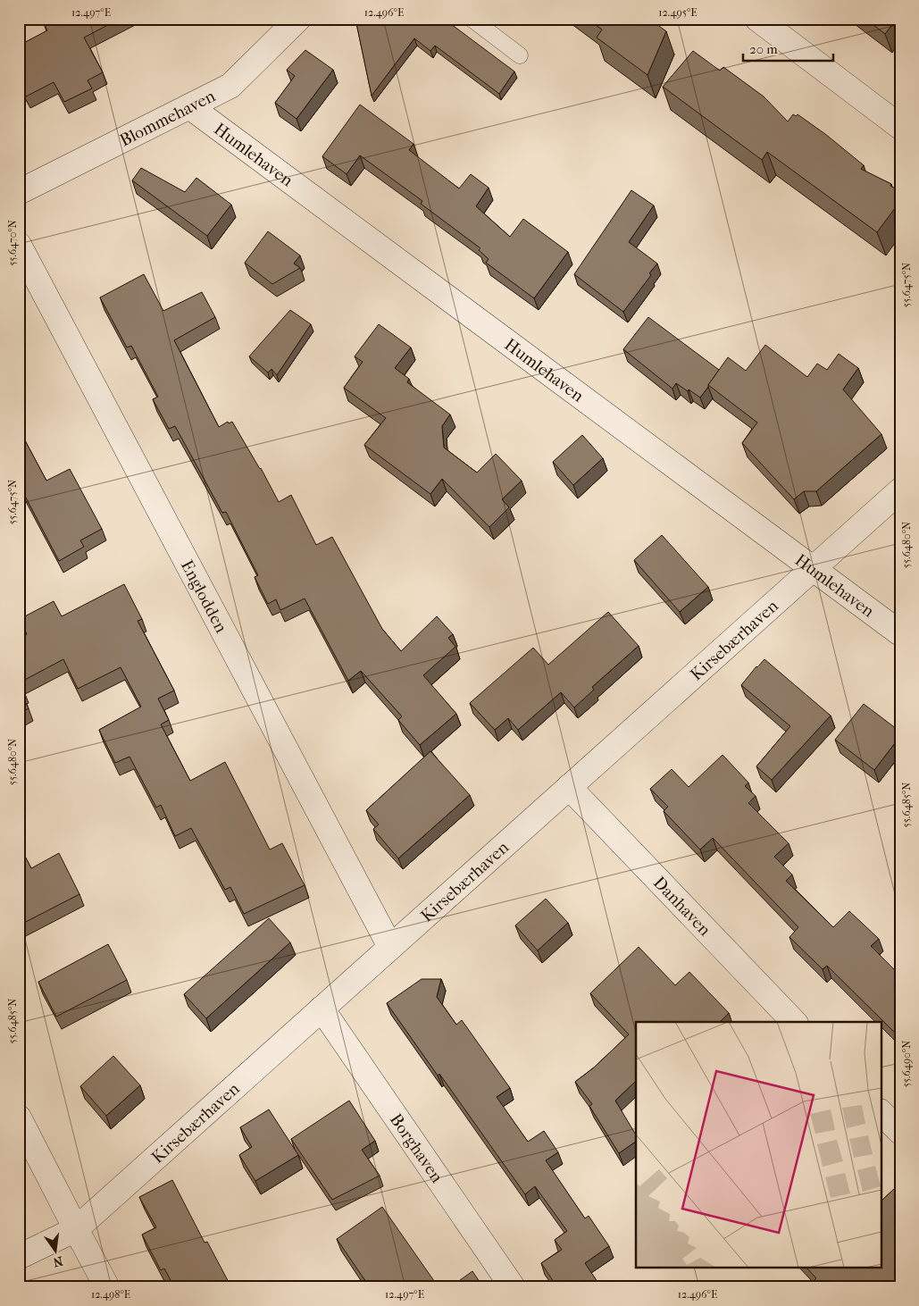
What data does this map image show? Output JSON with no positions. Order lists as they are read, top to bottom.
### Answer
{
  "streets": {
    "street": [
      "Blommehaven",
      "Humlehaven",
      "Englodden",
      "Kirsebærhaven",
      "Danhaven",
      "Borghaven"
    ]
  },
  "crossings": [
    ["Blommehaven", "Humlehaven"],
    ["Humlehaven", "Kirsebærhaven"],
    ["Englodden", "Kirsebærhaven"],
    ["Kirsebærhaven", "Danhaven"],
    ["Kirsebærhaven", "Borghaven"]
  ],
  "scale_bar": "20 m",
  "north": "bottom",
  "coordinates": [
    "12.497°E",
    "12.496°E",
    "12.495°E",
    "55.6470°N",
    "55.6475°N",
    "55.6480°N",
    "55.6485°N",
    "55.6490°N",
    "12.498°E"
  ]
}
